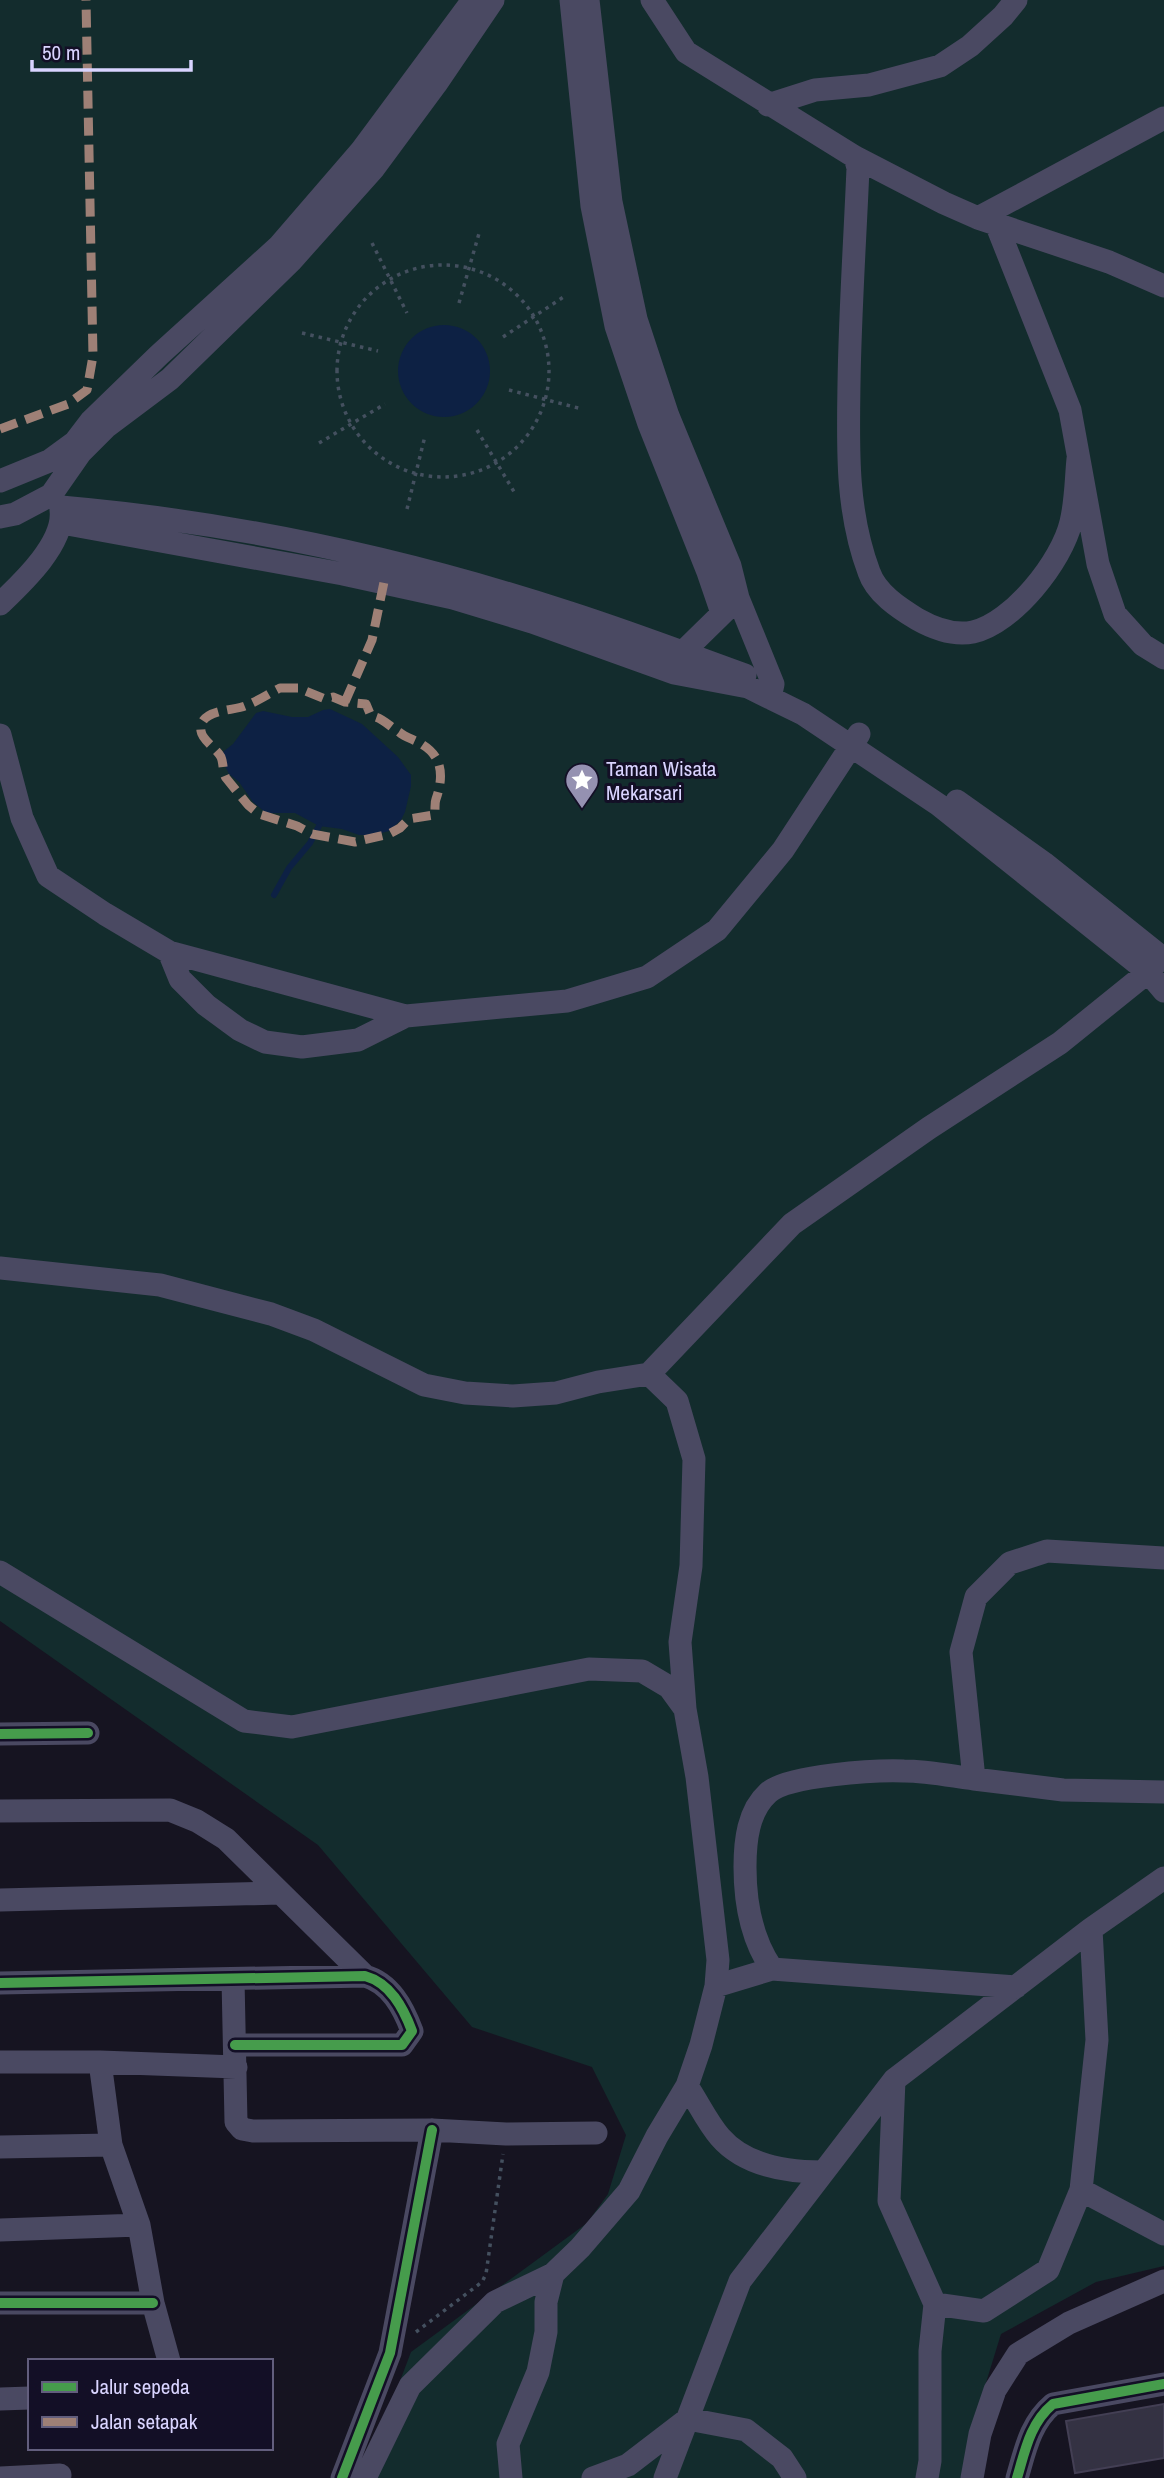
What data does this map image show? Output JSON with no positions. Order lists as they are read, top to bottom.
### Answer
{
  "places": {
    "place": ["Taman Wisata Mekarsari"]
  },
  "legend": ["Jalur sepeda", "Jalan setapak"],
  "scale_bar": "50 m"
}
